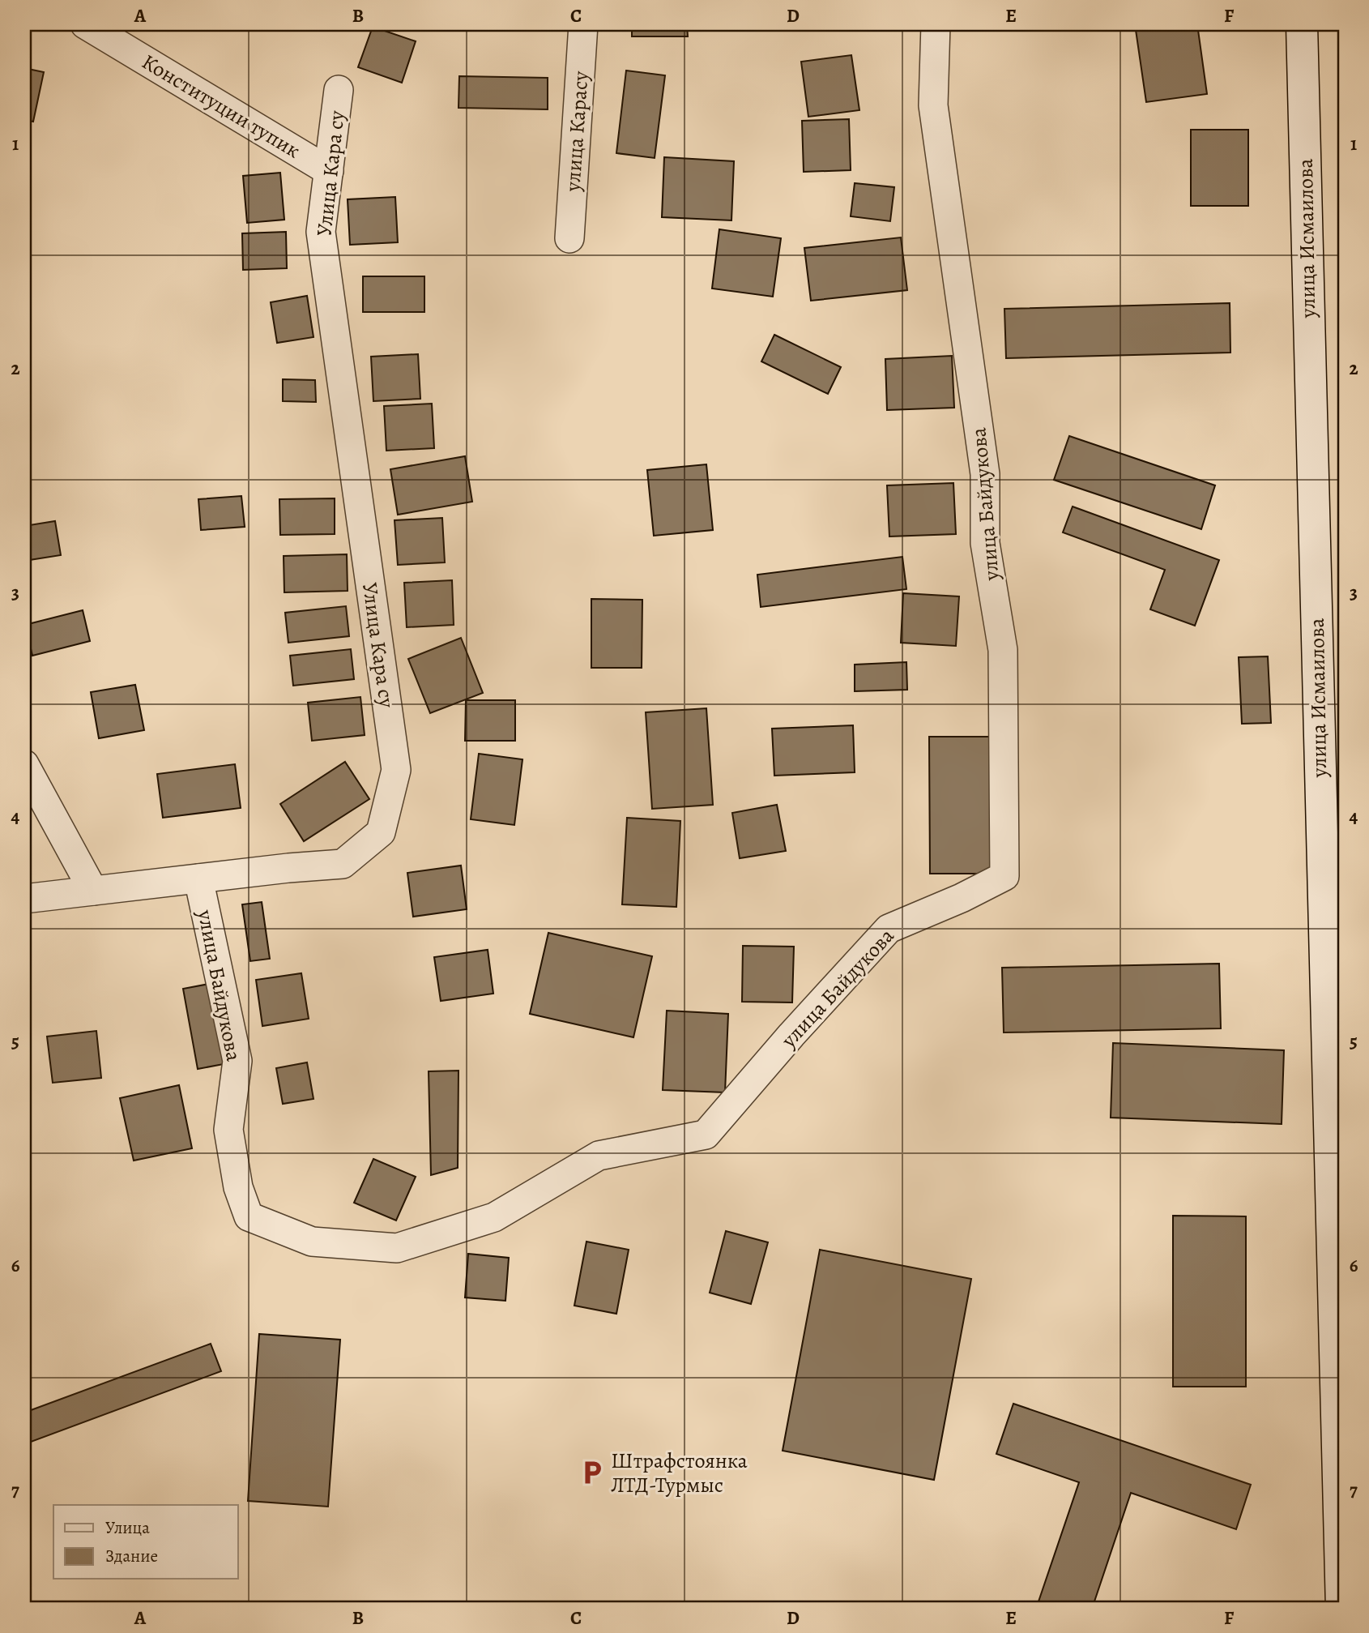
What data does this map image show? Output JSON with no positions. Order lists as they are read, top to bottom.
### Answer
{
  "streets": {
    "main road": ["улица Исмаилова"],
    "street": [
      "Конституции тупик",
      "улица Карасу",
      "Улица Кара су",
      "улица Байдукова"
    ]
  },
  "crossings": [
    ["Конституции тупик", "Улица Кара су"],
    ["Улица Кара су", "улица Байдукова"]
  ],
  "places": {
    "parking": ["Штрафстоянка ЛТД-Турмыс"]
  },
  "legend": ["Улица", "Здание"],
  "grid": {
    "columns": [
      "A",
      "B",
      "C",
      "D",
      "E",
      "F"
    ],
    "rows": [
      "1",
      "2",
      "3",
      "4",
      "5",
      "6",
      "7"
    ]
  }
}
